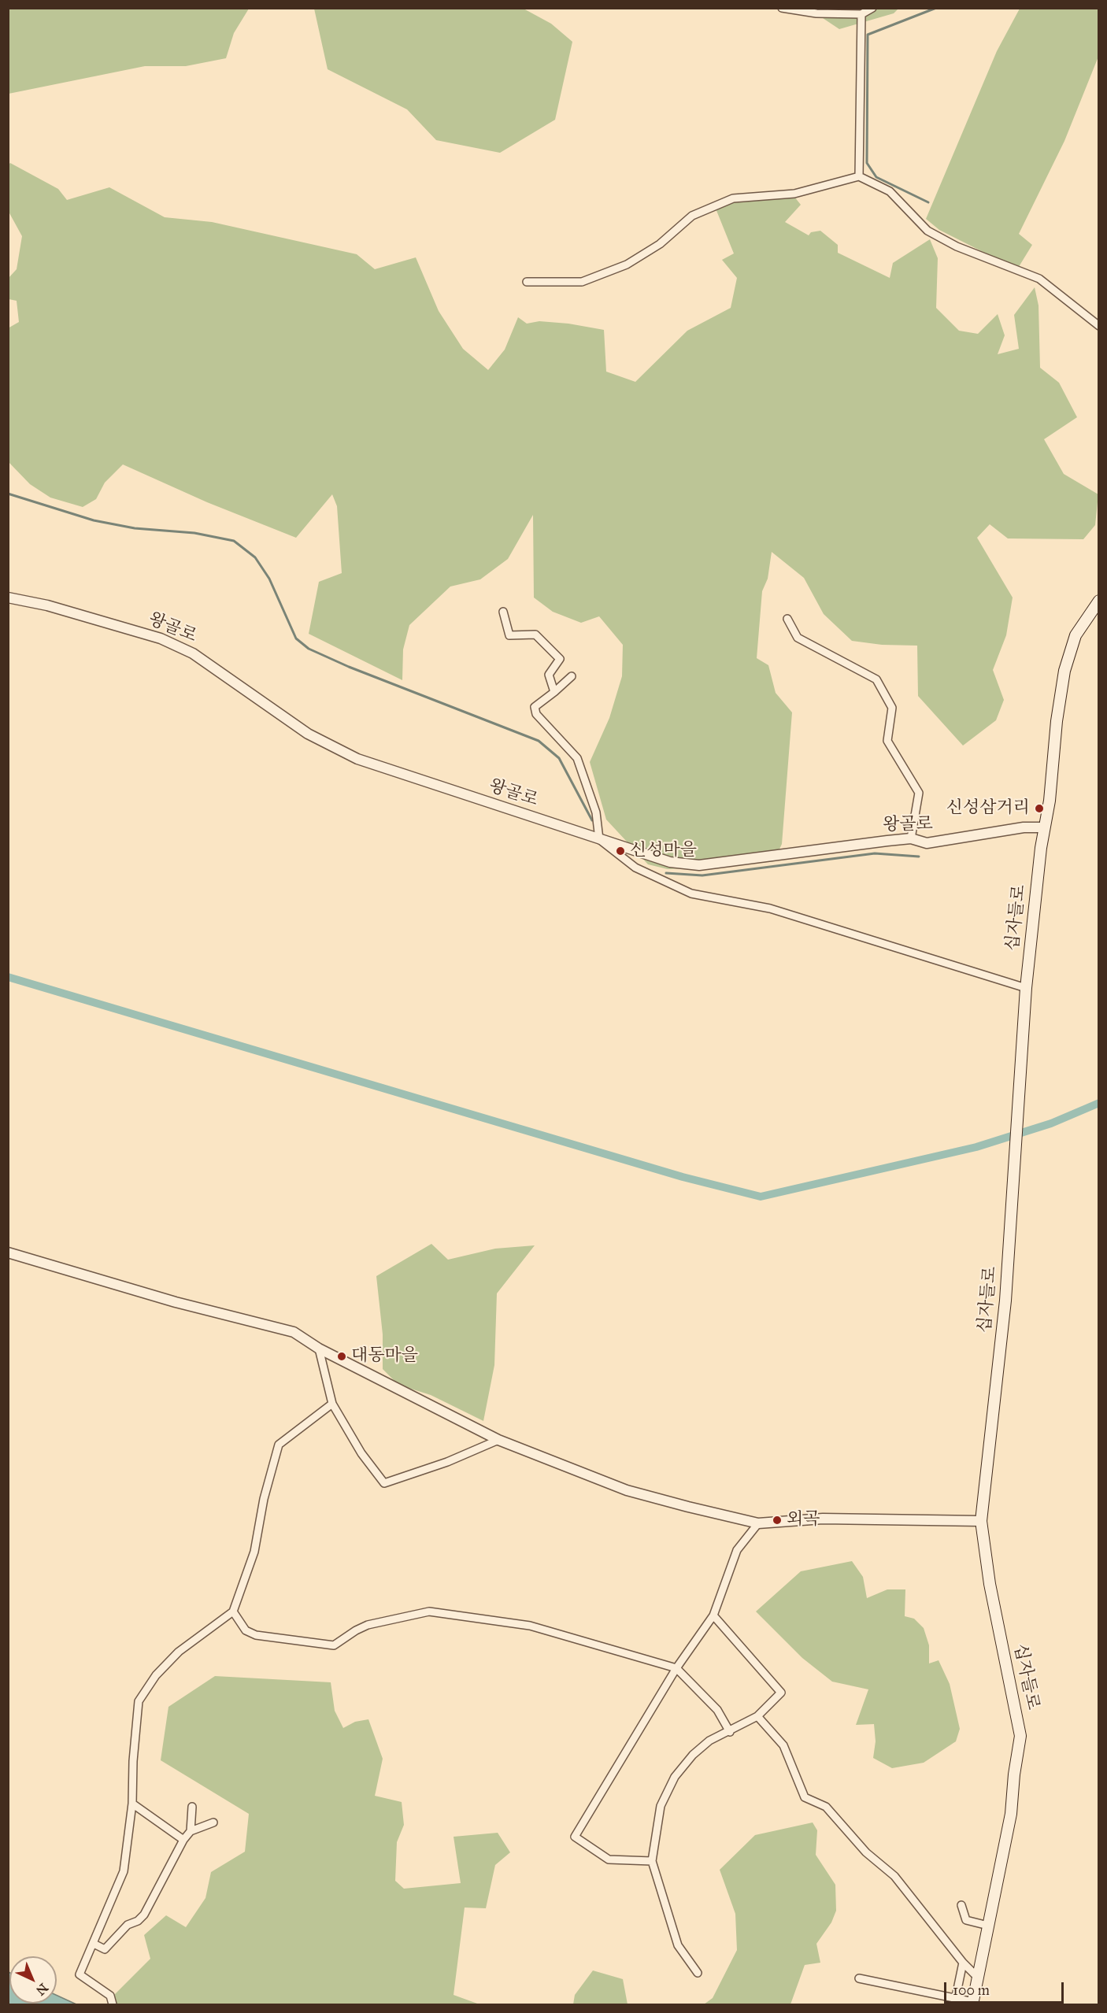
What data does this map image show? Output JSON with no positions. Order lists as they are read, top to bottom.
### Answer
{
  "streets": {
    "main road": ["십자들로"],
    "street": ["왕골로"]
  },
  "crossings": [
    ["왕골로", "십자들로"]
  ],
  "places": [
    "신성삼거리",
    "신성마을",
    "대동마을",
    "외곡"
  ],
  "scale_bar": "100 m",
  "north": "bottom right"
}
